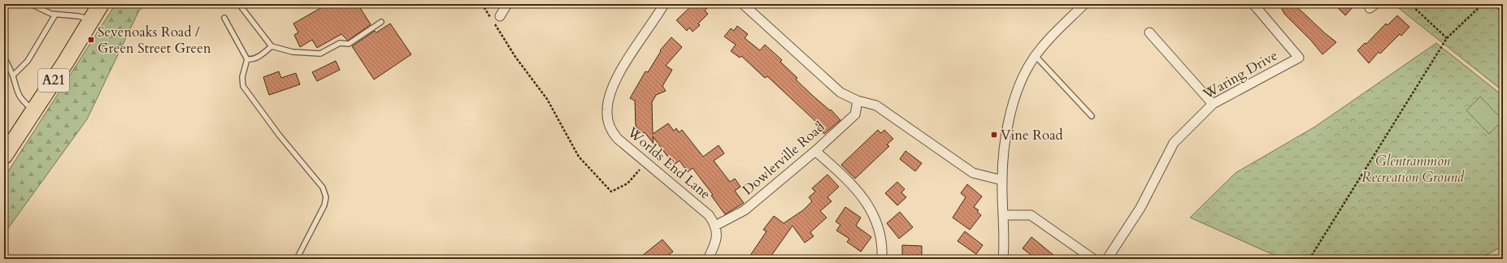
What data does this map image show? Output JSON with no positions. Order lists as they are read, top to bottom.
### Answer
{
  "streets": {
    "highway": ["A21"],
    "street": ["Waring Drive", "Dowlerville Road", "Worlds End Lane"]
  },
  "crossings": [
    ["Dowlerville Road", "Worlds End Lane"]
  ],
  "parks": ["Glentrammon Recreation Ground"],
  "places": {
    "transit": ["Sevenoaks Road / Green Street Green", "Vine Road"]
  }
}
